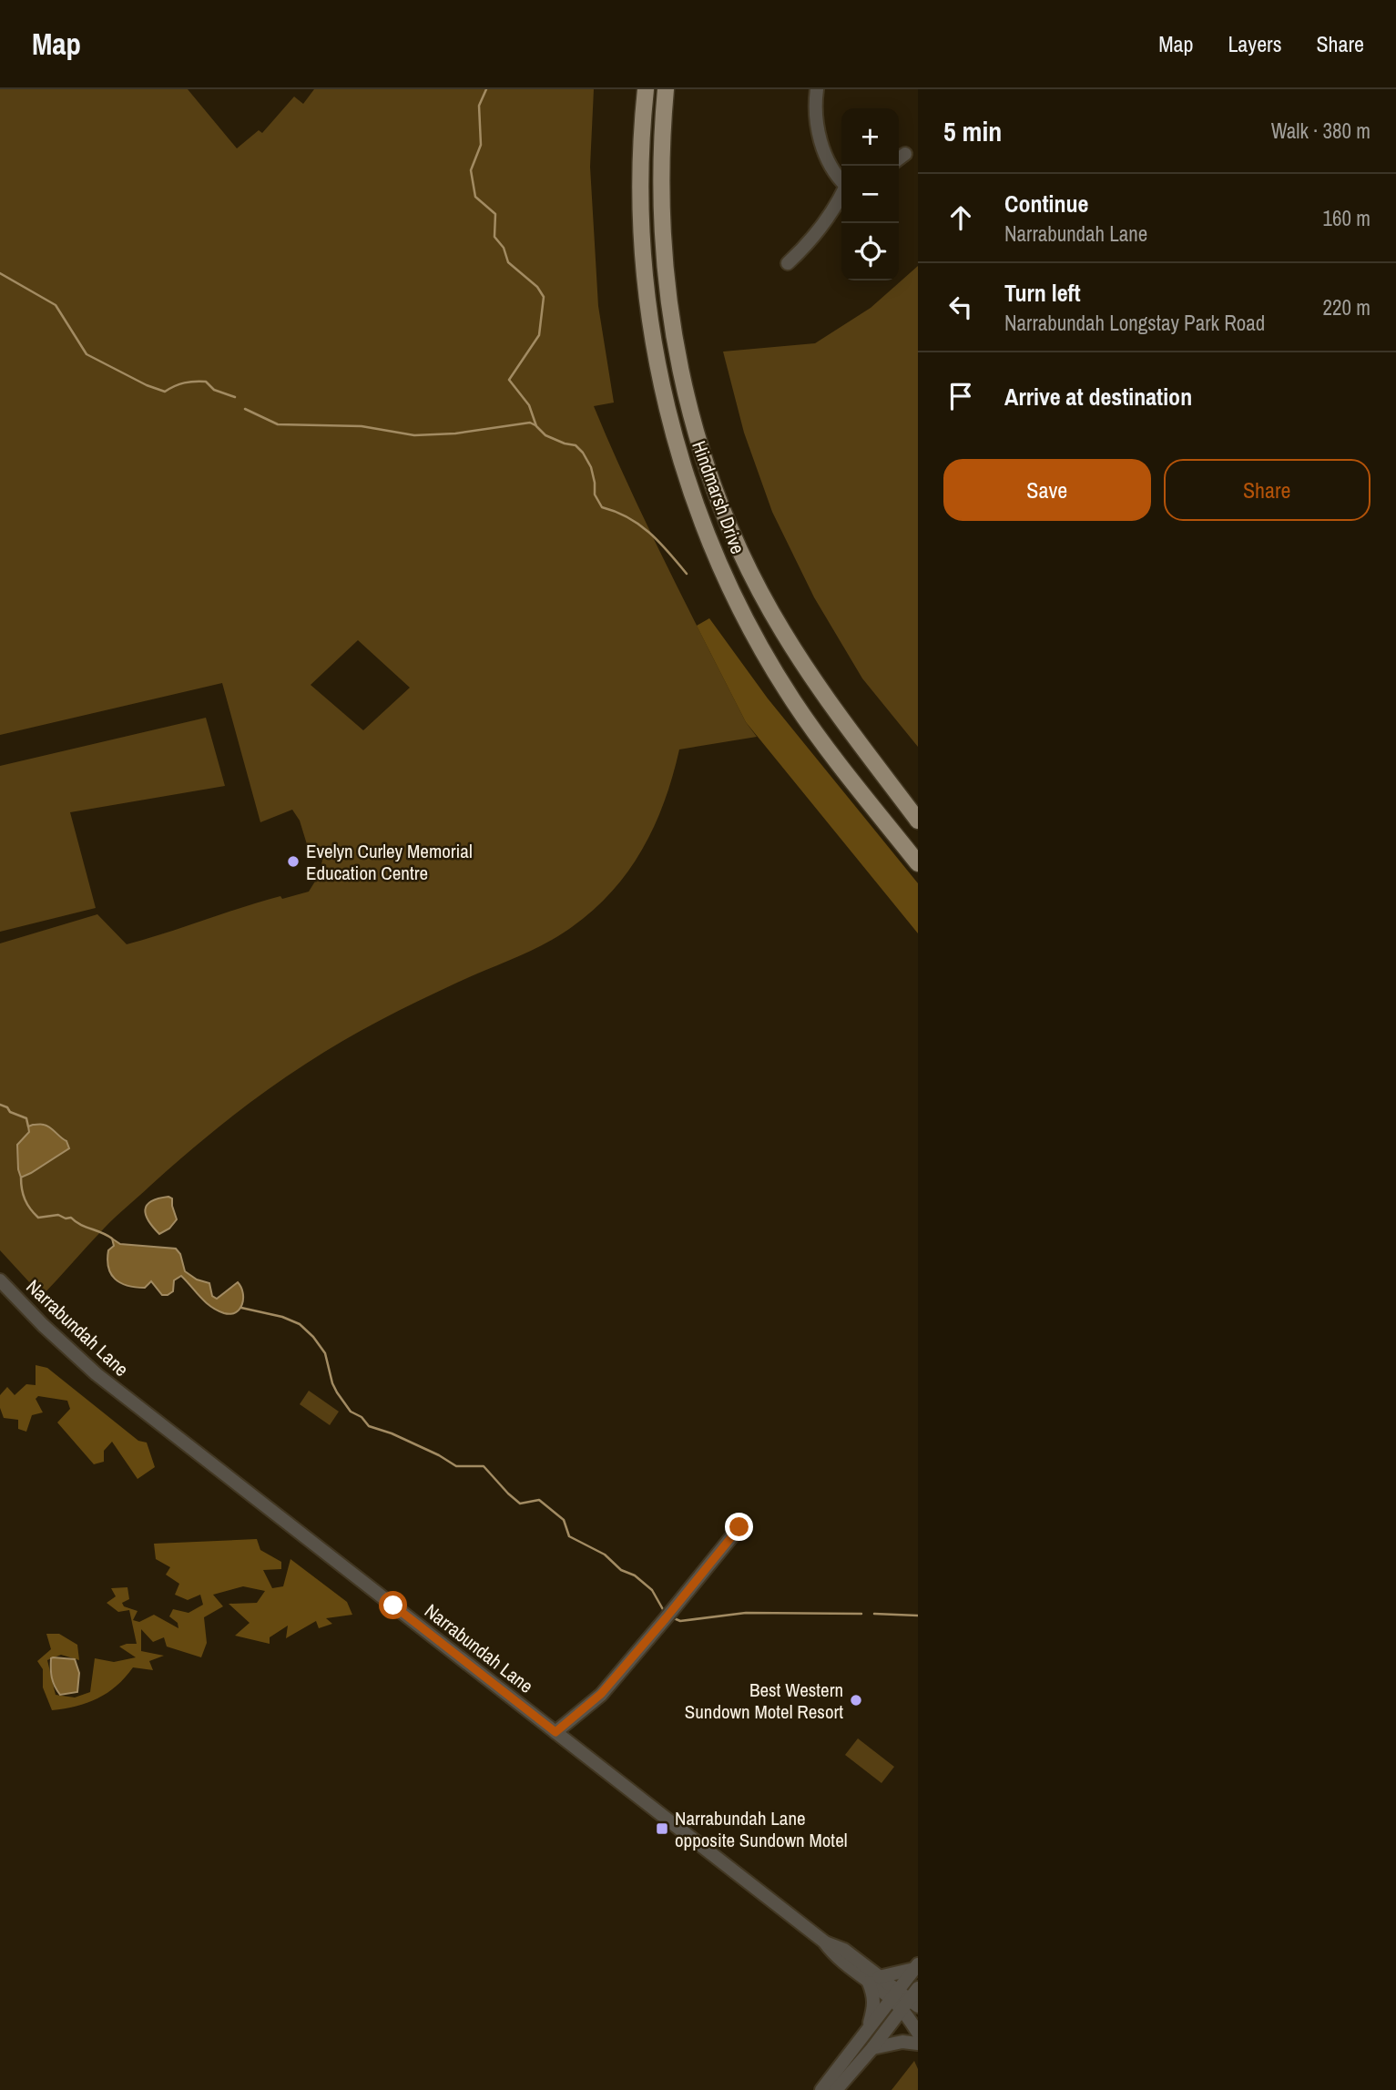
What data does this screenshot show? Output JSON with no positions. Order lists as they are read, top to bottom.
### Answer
{
  "streets": {
    "main road": ["Hindmarsh Drive"],
    "street": ["Narrabundah Lane"]
  },
  "places": {
    "other": ["Evelyn Curley Memorial Education Centre", "Best Western Sundown Motel Resort"],
    "transit": ["Narrabundah Lane opposite Sundown Motel"]
  },
  "page": {
    "header": "Map",
    "nav": ["Map", "Layers", "Share"],
    "heading": ["5 min", "Walk · 380 m"],
    "map_buttons": ["+", "−"],
    "list": [
      ["Continue", "Narrabundah Lane", "160 m"],
      ["Turn left", "Narrabundah Longstay Park Road", "220 m"],
      "Arrive at destination"
    ],
    "buttons": ["Save", "Share"]
  }
}
